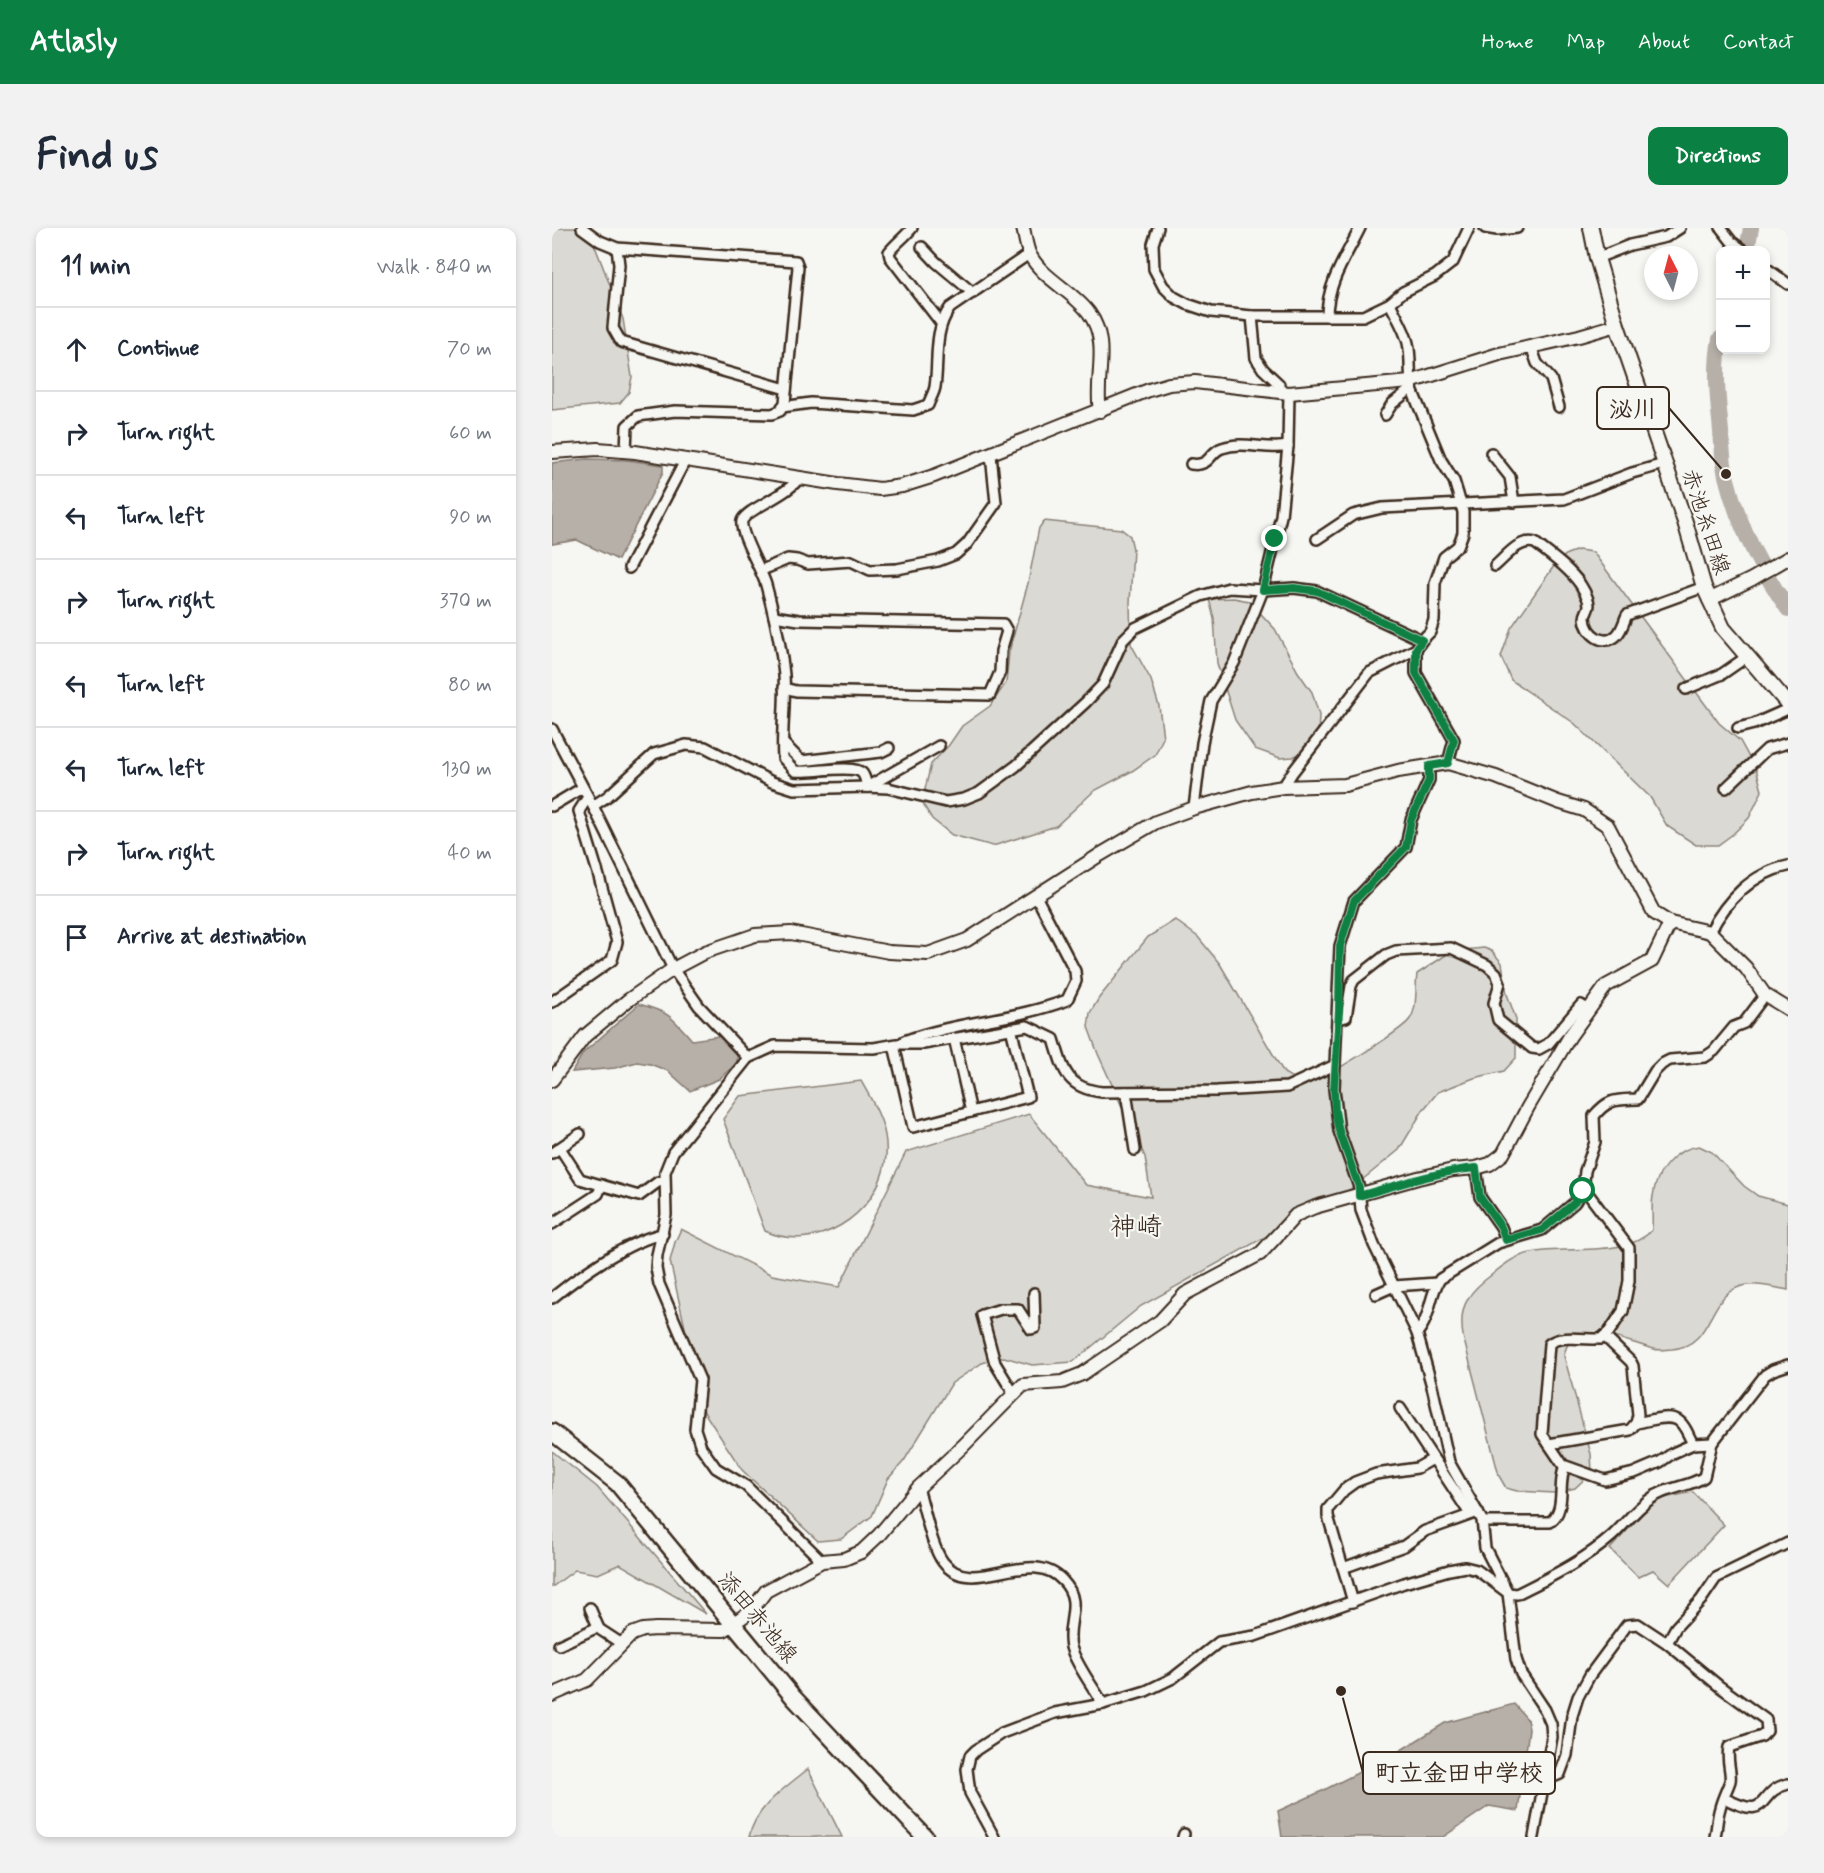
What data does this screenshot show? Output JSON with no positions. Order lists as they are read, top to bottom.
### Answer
{
  "streets": {
    "main road": ["赤池糸田線", "添田赤池線"]
  },
  "districts": ["神崎"],
  "places": ["泌川", "町立金田中学校"],
  "north": "top",
  "page": {
    "header": "Atlasly",
    "nav": [
      "Home",
      "Map",
      "About",
      "Contact"
    ],
    "buttons": "Directions",
    "title": "Find us",
    "heading": ["11 min", "Walk · 840 m"],
    "map_buttons": ["+", "−"],
    "list": [
      ["Continue", "70 m"],
      ["Turn right", "60 m"],
      ["Turn left", "90 m"],
      ["Turn right", "370 m"],
      ["Turn left", "80 m"],
      ["Turn left", "130 m"],
      ["Turn right", "40 m"],
      "Arrive at destination"
    ]
  }
}
